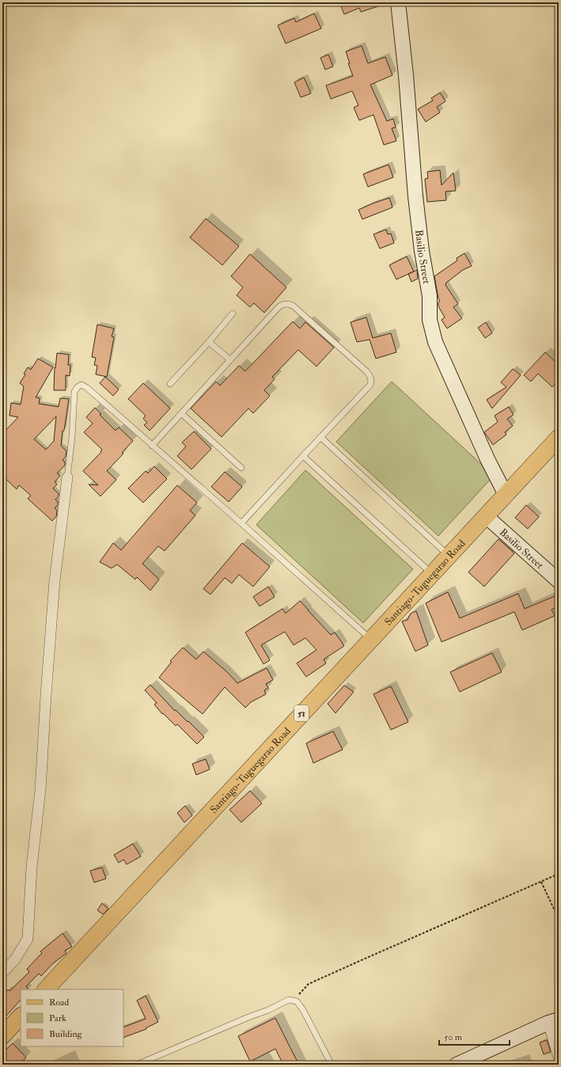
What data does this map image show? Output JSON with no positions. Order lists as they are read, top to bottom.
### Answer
{
  "streets": {
    "main road": ["Santiago-Tuguegarao Road", "51"],
    "street": ["Basilio Street"]
  },
  "crossings": [
    ["Basilio Street", "Santiago-Tuguegarao Road"]
  ],
  "legend": ["Road", "Park", "Building"],
  "scale_bar": "50 m"
}
